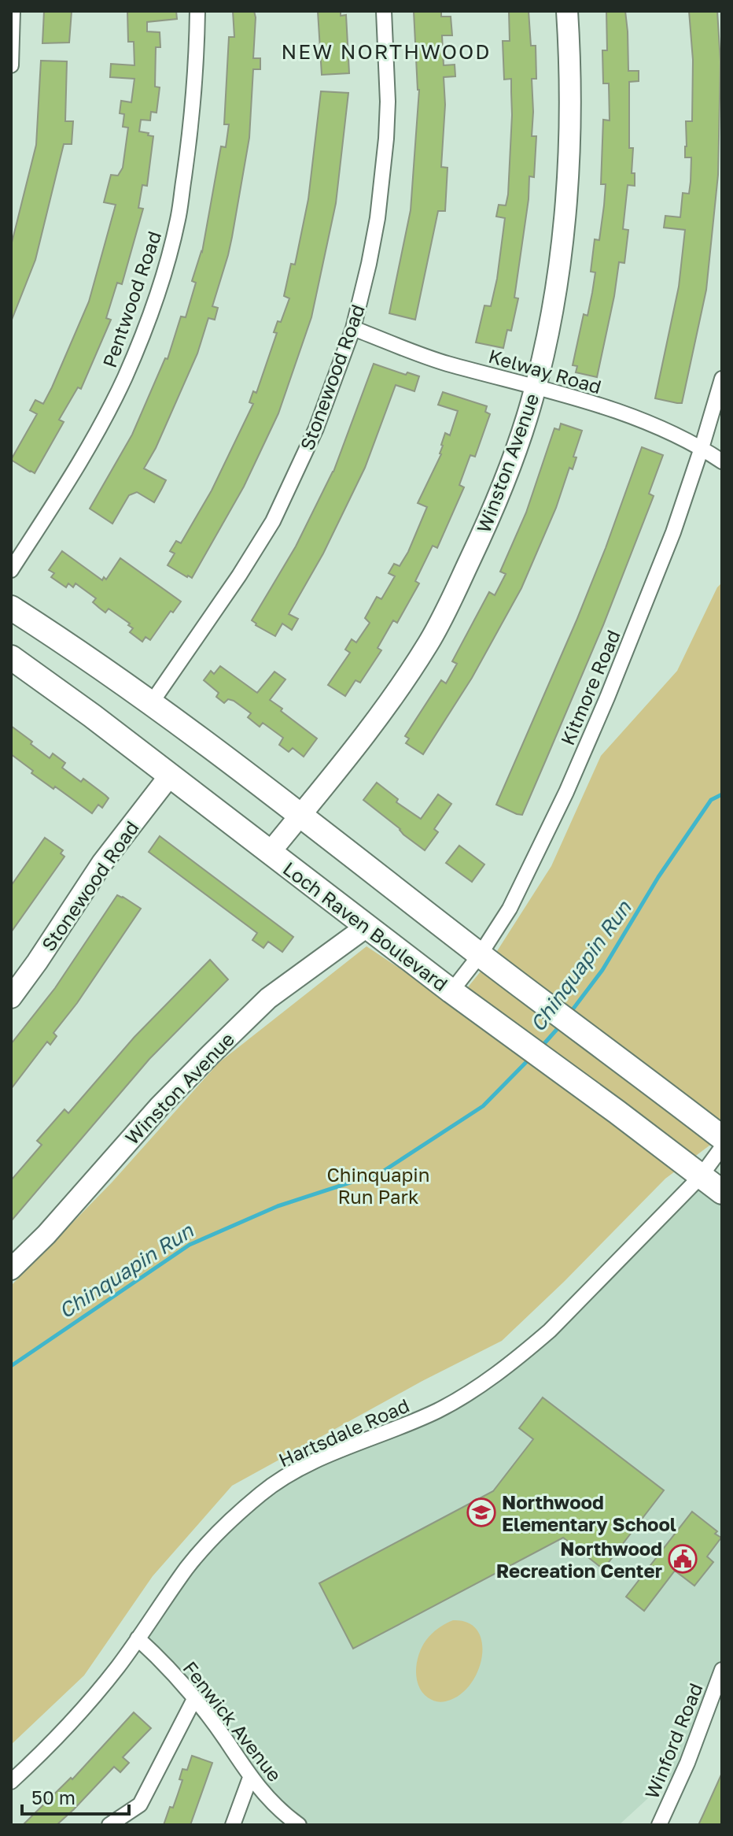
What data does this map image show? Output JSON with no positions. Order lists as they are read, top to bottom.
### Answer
{
  "streets": {
    "main road": ["Loch Raven Boulevard"],
    "street": [
      "Pentwood Road",
      "Kelway Road",
      "Stonewood Road",
      "Winston Avenue",
      "Kitmore Road",
      "Hartsdale Road",
      "Fenwick Avenue",
      "Winford Road"
    ]
  },
  "crossings": [
    ["Kelway Road", "Stonewood Road"],
    ["Kelway Road", "Winston Avenue"],
    ["Kelway Road", "Kitmore Road"],
    ["Stonewood Road", "Loch Raven Boulevard"],
    ["Winston Avenue", "Loch Raven Boulevard"],
    ["Kitmore Road", "Loch Raven Boulevard"],
    ["Loch Raven Boulevard", "Hartsdale Road"],
    ["Hartsdale Road", "Fenwick Avenue"]
  ],
  "districts": ["NEW NORTHWOOD"],
  "water": ["Chinquapin Run"],
  "parks": ["Chinquapin Run Park"],
  "places": {
    "school or university": ["Northwood Elementary School"],
    "public building": ["Northwood Recreation Center"]
  },
  "scale_bar": "50 m"
}
